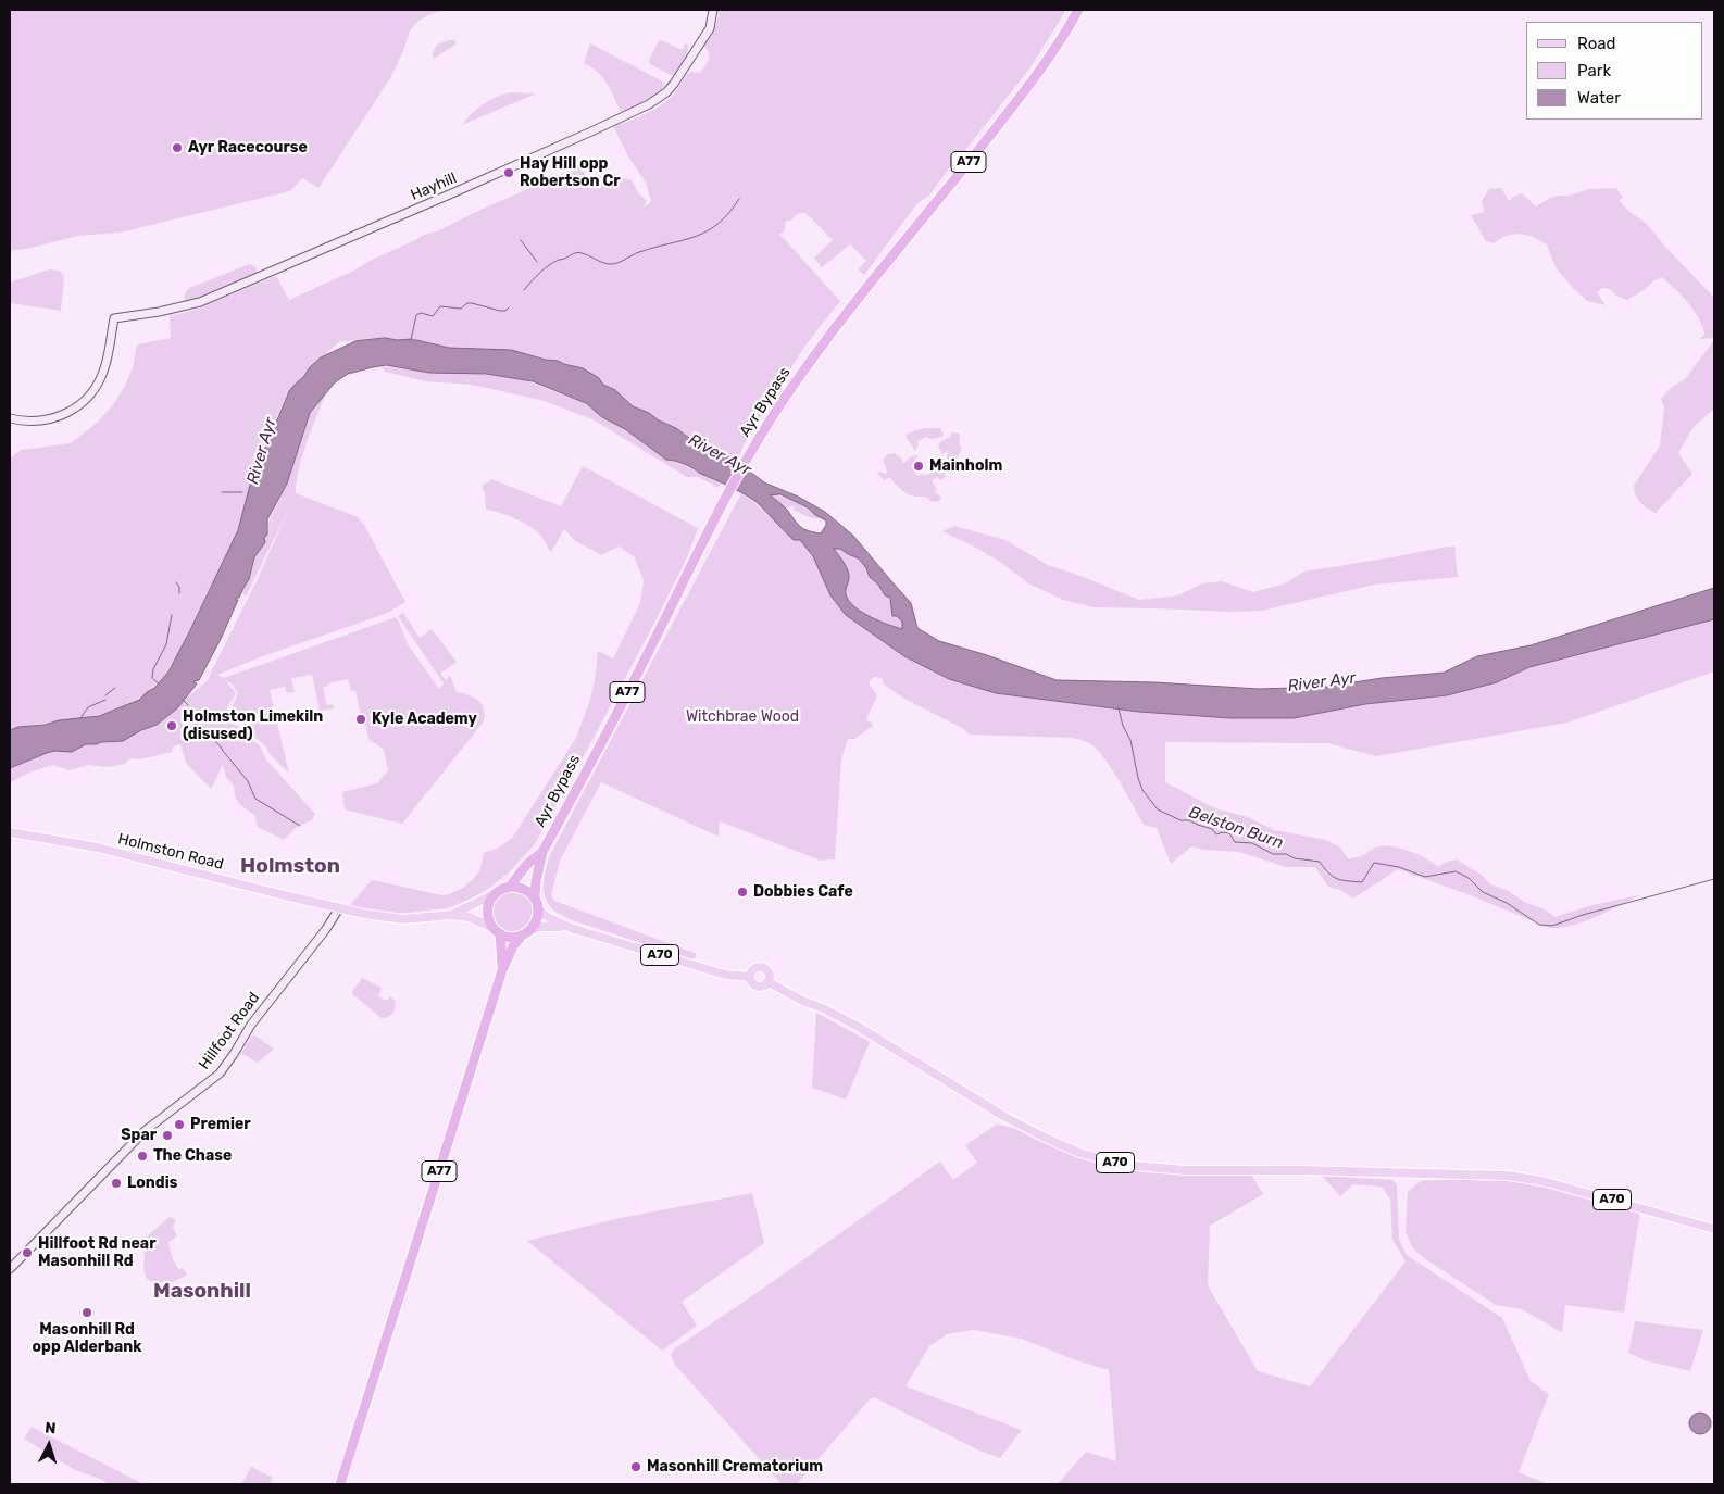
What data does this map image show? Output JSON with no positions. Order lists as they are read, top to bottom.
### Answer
{
  "streets": {
    "highway": ["A77", "Ayr Bypass"],
    "main road": ["Holmston Road", "A70"],
    "street": ["Hayhill", "Hillfoot Road"]
  },
  "crossings": [
    ["A77", "Ayr Bypass"],
    ["A77", "A70"],
    ["Ayr Bypass", "A70"],
    ["Holmston Road", "Hillfoot Road"]
  ],
  "districts": ["Holmston", "Masonhill"],
  "water": ["River Ayr", "Belston Burn"],
  "parks": ["Witchbrae Wood"],
  "places": [
    "Ayr Racecourse",
    "Hay Hill opp Robertson Cr",
    "Mainholm",
    "Kyle Academy",
    "Holmston Limekiln (disused)",
    "Dobbies Cafe",
    "Premier",
    "Spar",
    "The Chase",
    "Londis",
    "Hillfoot Rd near Masonhill Rd",
    "Masonhill Rd opp Alderbank",
    "Masonhill Crematorium"
  ],
  "legend": ["Road", "Park", "Water"],
  "north": "top"
}
